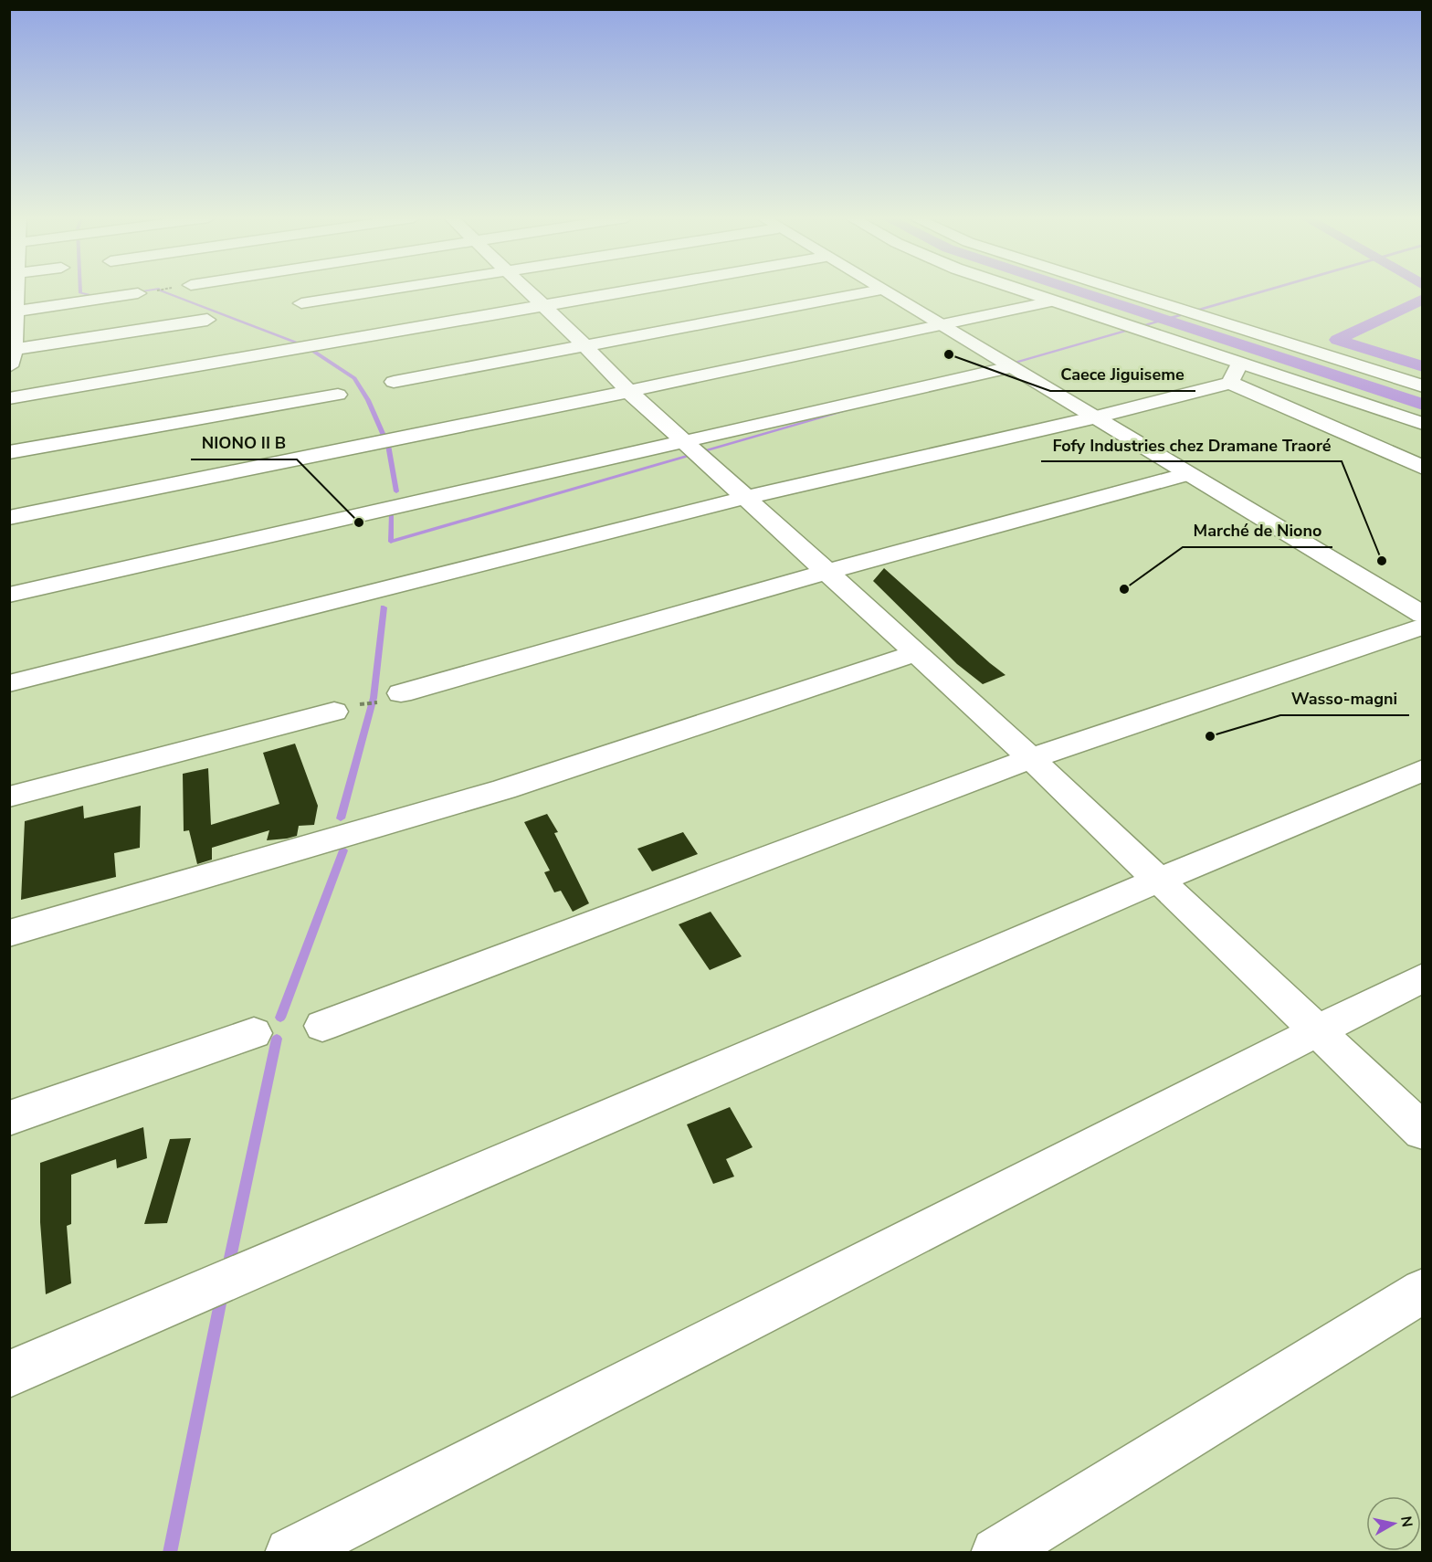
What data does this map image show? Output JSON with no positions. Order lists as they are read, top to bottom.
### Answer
{
  "places": [
    "Caece Jiguiseme",
    "NIONO II B",
    "Fofy Industries chez Dramane Traoré",
    "Marché de Niono",
    "Wasso-magni"
  ],
  "north": "right"
}
